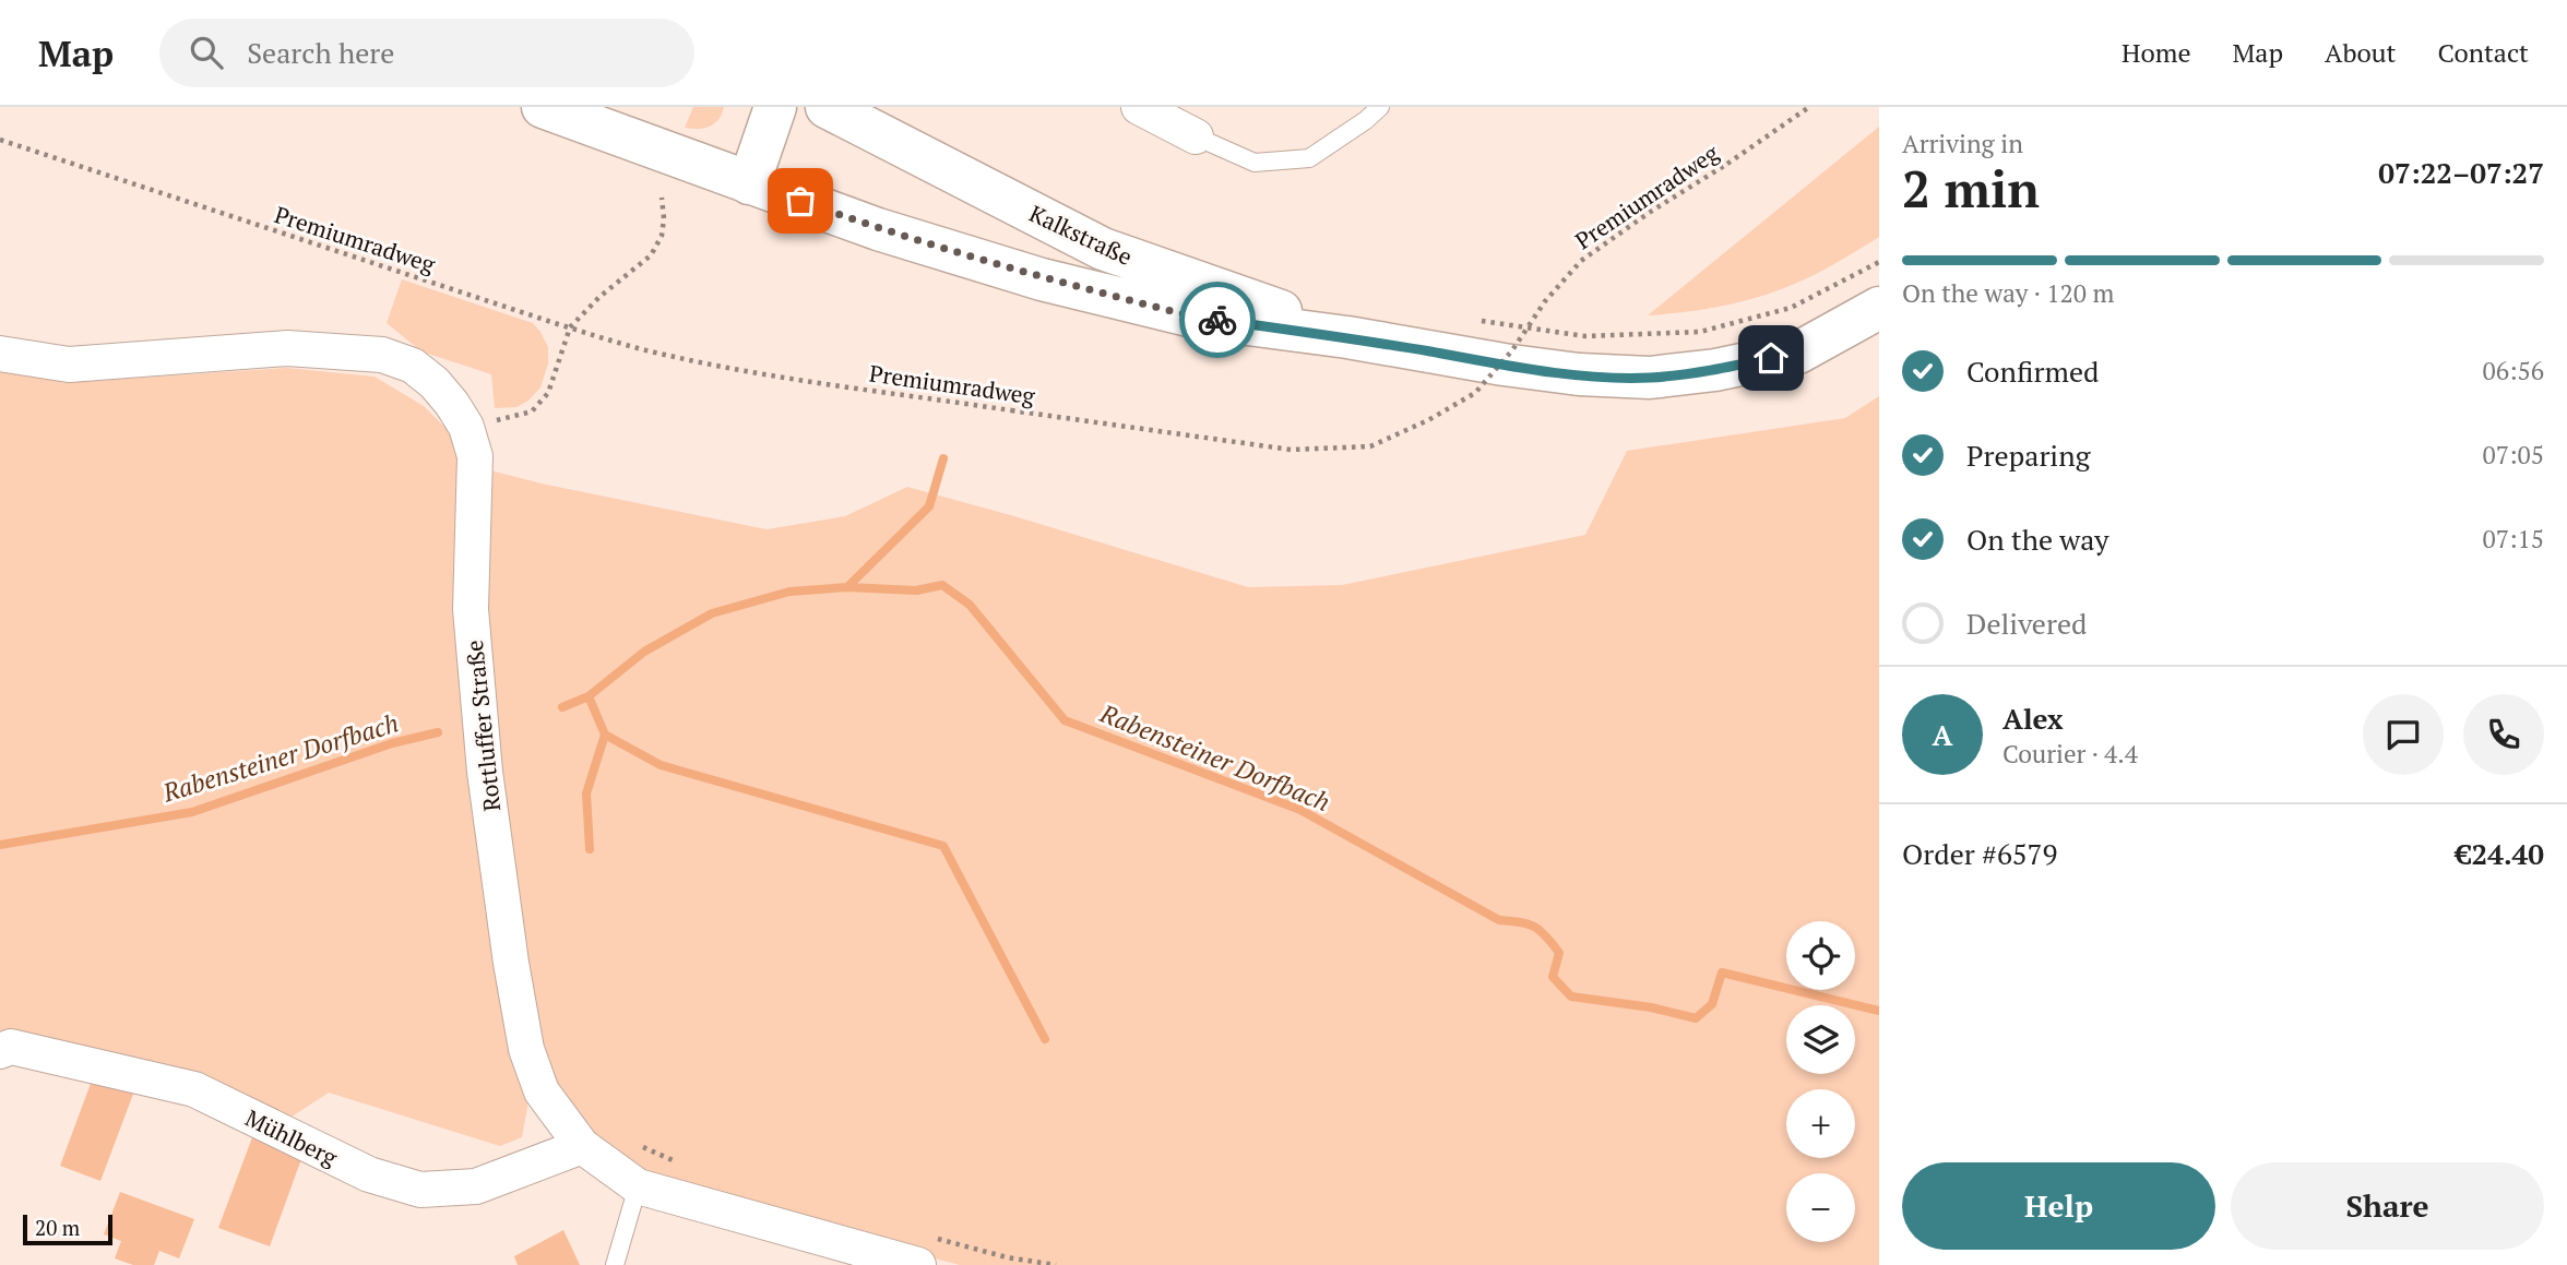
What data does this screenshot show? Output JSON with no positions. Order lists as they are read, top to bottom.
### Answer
{
  "streets": {
    "main road": ["Kalkstraße"],
    "street": ["Rottluffer Straße", "Mühlberg"],
    "path": ["Premiumradweg"]
  },
  "crossings": [
    ["Rottluffer Straße", "Mühlberg"]
  ],
  "water": ["Rabensteiner Dorfbach"],
  "scale_bar": "20 m",
  "page": {
    "header": "Map",
    "search": "Search here",
    "nav": [
      "Home",
      "Map",
      "About",
      "Contact"
    ],
    "heading": ["2 min", "Arriving in", "07:22–07:27"],
    "panel": [
      "Alex",
      "Courier · 4.4",
      "Order #6579",
      "€24.40"
    ],
    "bar": "On the way · 120 m",
    "list": [
      ["Confirmed", "06:56"],
      ["Preparing", "07:05"],
      ["On the way", "07:15"],
      "Delivered"
    ],
    "round": "A",
    "map_buttons": ["+", "−"],
    "buttons": ["Help", "Share"],
    "scale": "20 m"
  }
}
